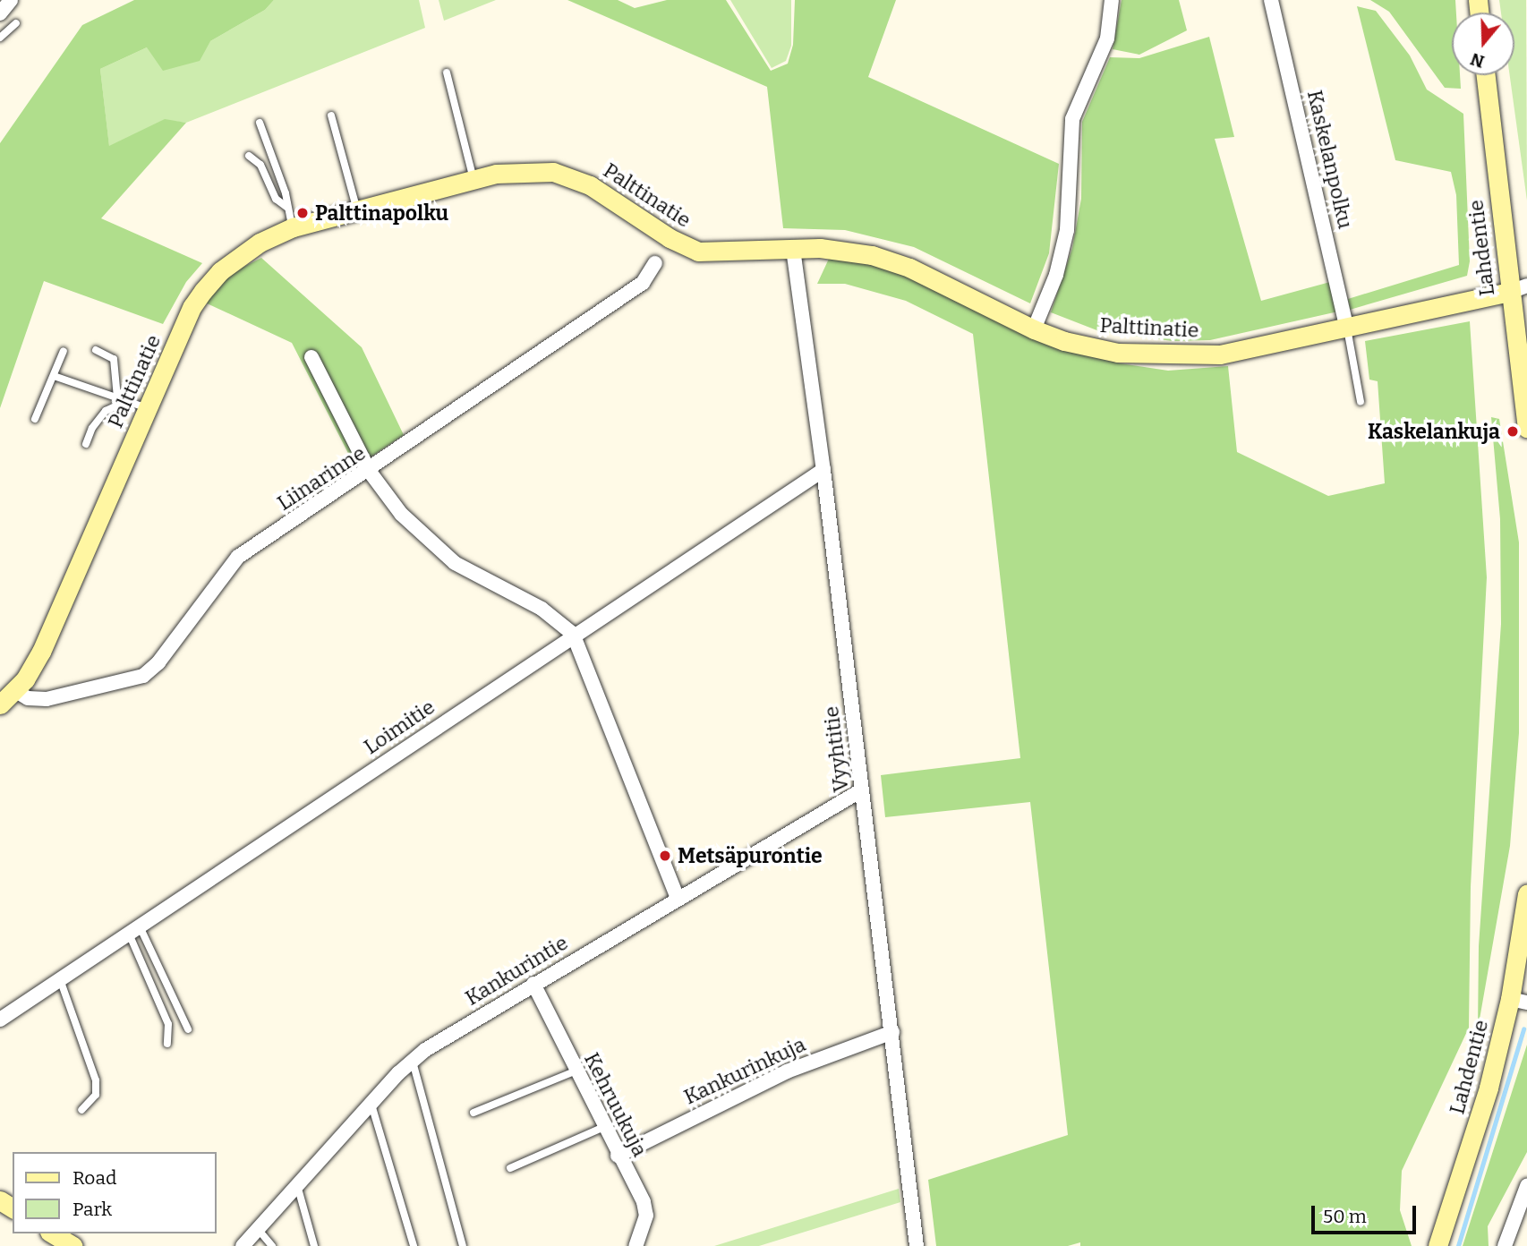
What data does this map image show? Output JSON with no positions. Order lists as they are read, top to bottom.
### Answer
{
  "streets": {
    "street": [
      "Kaskelanpolku",
      "Palttinatie",
      "Lahdentie",
      "Liinarinne",
      "Loimitie",
      "Vyyhtitie",
      "Kankurintie",
      "Kankurinkuja",
      "Kehruukuja"
    ]
  },
  "crossings": [
    ["Kaskelanpolku", "Palttinatie"],
    ["Palttinatie", "Lahdentie"],
    ["Palttinatie", "Liinarinne"],
    ["Palttinatie", "Vyyhtitie"],
    ["Loimitie", "Vyyhtitie"],
    ["Vyyhtitie", "Kankurintie"],
    ["Vyyhtitie", "Kankurinkuja"],
    ["Kankurintie", "Kehruukuja"],
    ["Kankurinkuja", "Kehruukuja"]
  ],
  "places": ["Palttinapolku", "Kaskelankuja", "Metsäpurontie"],
  "legend": ["Road", "Park"],
  "scale_bar": "50 m",
  "north": "bottom"
}
